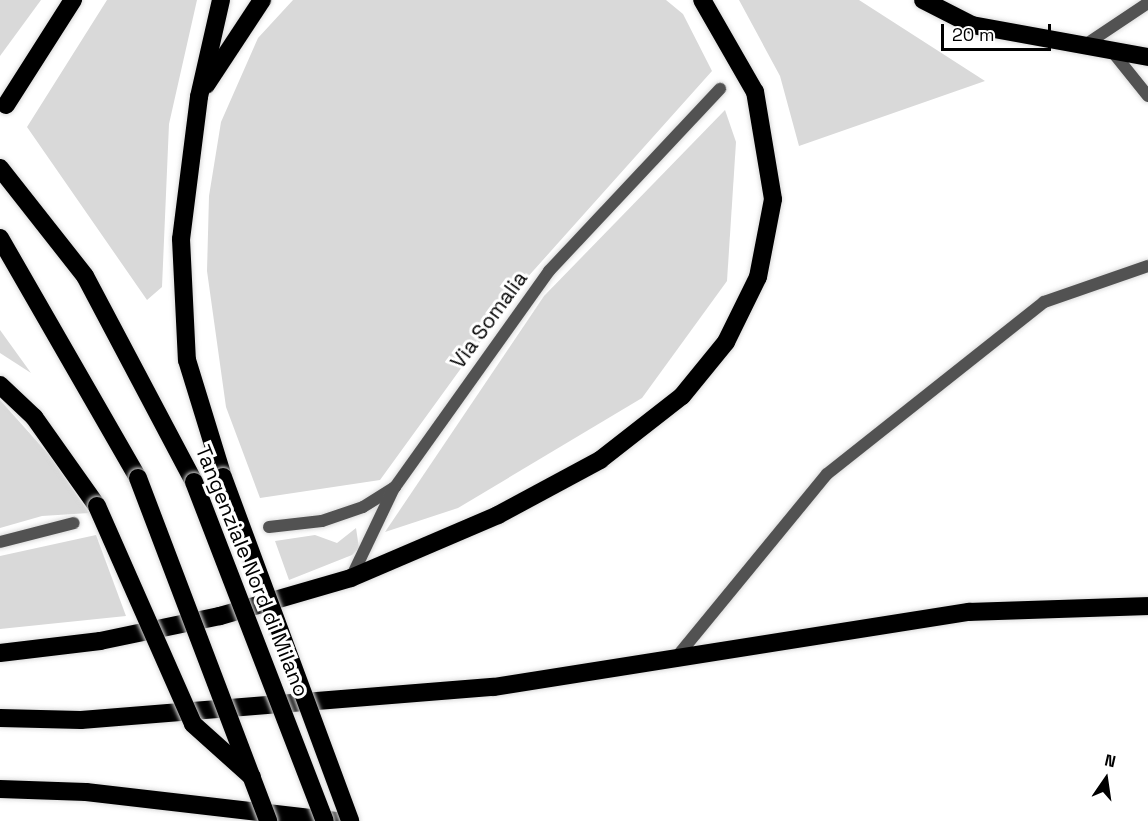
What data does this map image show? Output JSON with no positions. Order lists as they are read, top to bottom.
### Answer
{
  "streets": {
    "highway": ["Tangenziale Nord di Milano"],
    "lane": ["Via Somalia"]
  },
  "scale_bar": "20 m",
  "north": "top"
}
